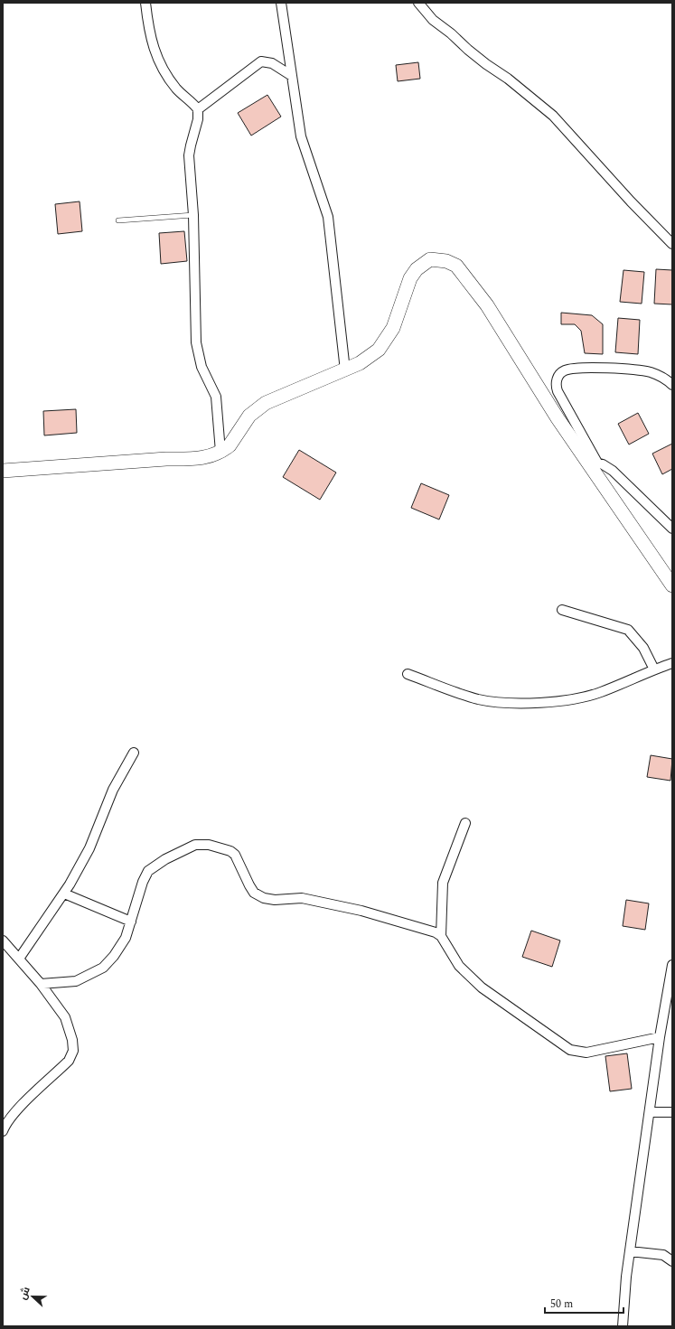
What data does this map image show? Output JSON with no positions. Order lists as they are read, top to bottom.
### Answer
{
  "scale_bar": "50 m",
  "north": "left"
}
